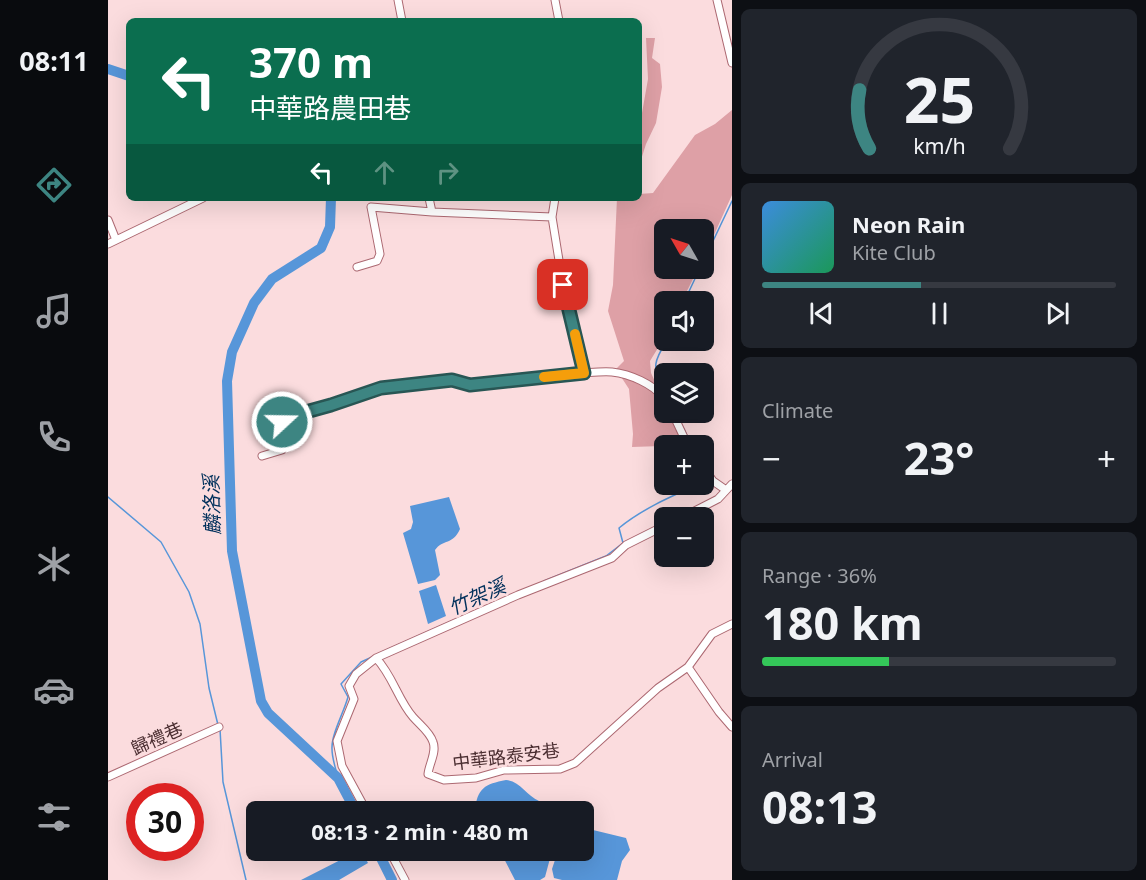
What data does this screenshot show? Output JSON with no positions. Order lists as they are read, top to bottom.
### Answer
{
  "streets": {
    "street": ["歸禮巷", "中華路泰安巷"]
  },
  "water": ["麟洛溪", "竹架溪"],
  "north": "top left",
  "page": {
    "tabs": "08:11",
    "turn": ["370 m", "中華路農田巷"],
    "song": ["Neon Rain", "Kite Club"],
    "map_buttons": ["+", "−"],
    "tile": [
      "Climate",
      ["Range · 36%", "180 km"],
      ["Arrival", "08:13"]
    ],
    "heat": ["−", "23°", "+"],
    "limit": "30",
    "trip": "08:13 · 2 min · 480 m",
    "gauge": ["25", "km/h"]
  }
}
